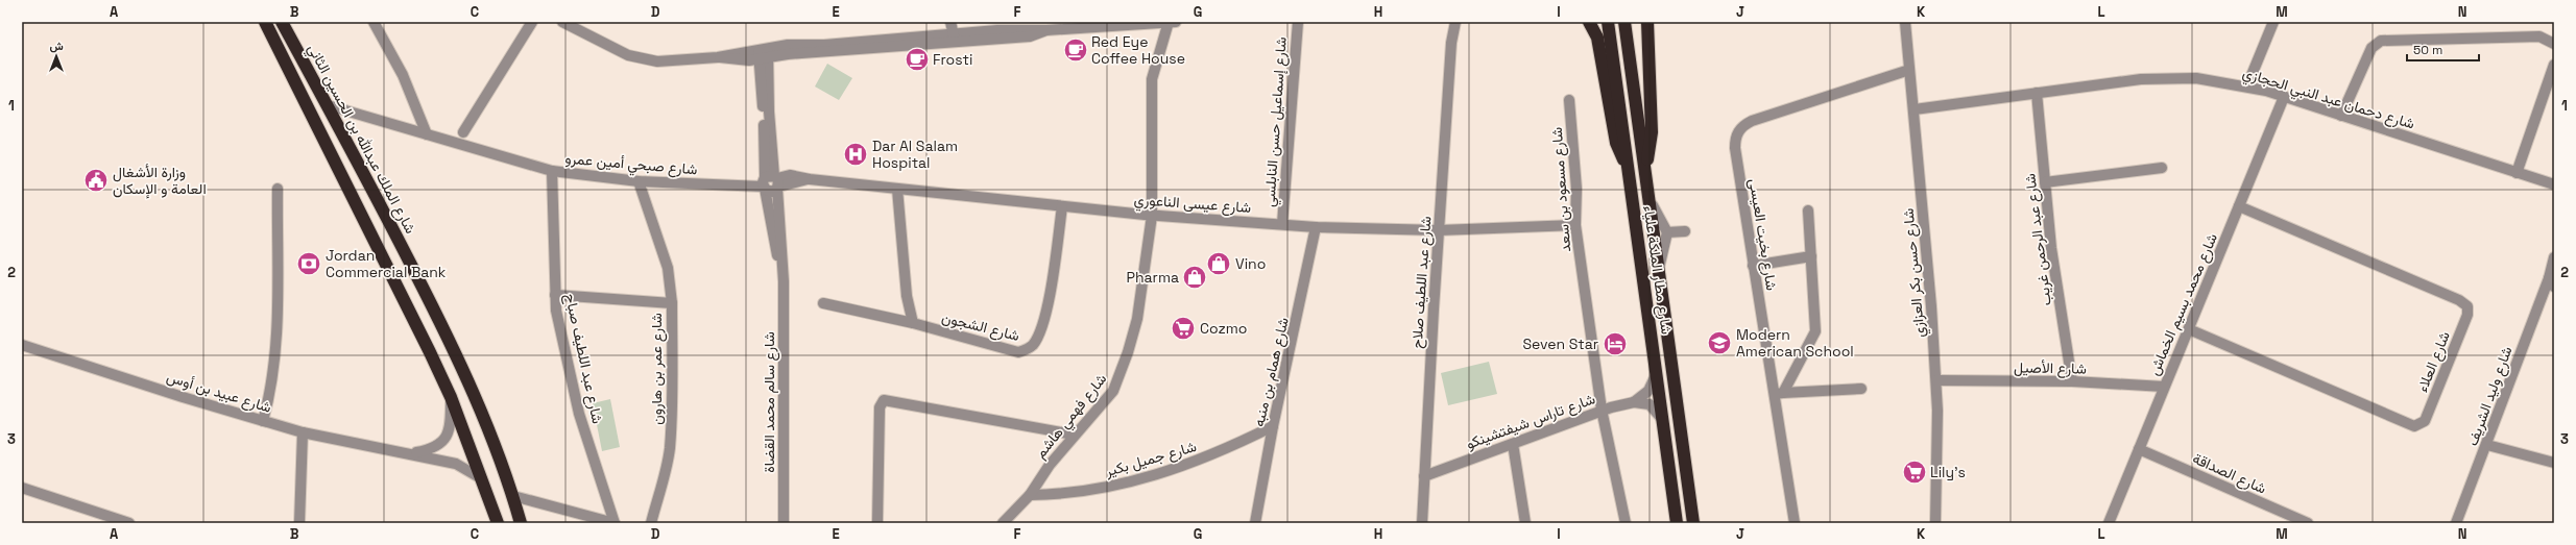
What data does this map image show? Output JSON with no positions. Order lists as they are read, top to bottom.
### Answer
{
  "streets": {
    "highway": ["شارع الملك عبدالله بن الحسين الثاني", "شارع مطار الملكة علياء"],
    "street": [
      "شارع دحمان عبد النبي الحجازي",
      "شارع إسماعيل حسن النابلسي",
      "شارع صبحي أمين عمرو",
      "شارع مسعود بن سعد",
      "شارع عيسى الناعوري",
      "شارع بخيت العيسى",
      "شارع عبد الرحمن غريب",
      "شارع حسن بكر العزازي",
      "شارع عبد اللطيف صلاح",
      "شارع محمد بسيم الخماش",
      "شارع الشجون",
      "شارع عبد اللطيف صباح",
      "شارع العلاء",
      "شارع الأصيل",
      "شارع عمر بن هارون",
      "شارع همام بن منبه",
      "شارع عبيد بن أوس",
      "شارع وليد الشريف",
      "شارع سالم محمد القضاة",
      "شارع فهمي هاشم",
      "شارع تاراس شيفتشينكو",
      "شارع جميل بكير",
      "شارع الصداقة"
    ]
  },
  "crossings": [
    ["شارع دحمان عبد النبي الحجازي", "شارع عبد الرحمن غريب"],
    ["شارع دحمان عبد النبي الحجازي", "شارع حسن بكر العزازي"],
    ["شارع دحمان عبد النبي الحجازي", "شارع محمد بسيم الخماش"],
    ["شارع إسماعيل حسن النابلسي", "شارع عيسى الناعوري"],
    ["شارع الملك عبدالله بن الحسين الثاني", "شارع صبحي أمين عمرو"],
    ["شارع صبحي أمين عمرو", "شارع عيسى الناعوري"],
    ["شارع صبحي أمين عمرو", "شارع عبد اللطيف صباح"],
    ["شارع صبحي أمين عمرو", "شارع سالم محمد القضاة"],
    ["شارع مسعود بن سعد", "شارع عيسى الناعوري"],
    ["شارع مسعود بن سعد", "شارع تاراس شيفتشينكو"],
    ["شارع عيسى الناعوري", "شارع عبد اللطيف صلاح"],
    ["شارع عيسى الناعوري", "شارع الشجون"],
    ["شارع عيسى الناعوري", "شارع همام بن منبه"],
    ["شارع عيسى الناعوري", "شارع سالم محمد القضاة"],
    ["شارع عيسى الناعوري", "شارع فهمي هاشم"],
    ["شارع بخيت العيسى", "شارع حسن بكر العزازي"],
    ["شارع عبد الرحمن غريب", "شارع الأصيل"],
    ["شارع مطار الملكة علياء", "شارع تاراس شيفتشينكو"],
    ["شارع حسن بكر العزازي", "شارع الأصيل"],
    ["شارع عبد اللطيف صلاح", "شارع تاراس شيفتشينكو"],
    ["شارع محمد بسيم الخماش", "شارع العلاء"],
    ["شارع محمد بسيم الخماش", "شارع الأصيل"],
    ["شارع محمد بسيم الخماش", "شارع الصداقة"],
    ["شارع عبد اللطيف صباح", "شارع عمر بن هارون"],
    ["شارع همام بن منبه", "شارع جميل بكير"],
    ["شارع فهمي هاشم", "شارع جميل بكير"]
  ],
  "places": {
    "cafe": ["Red Eye Coffee House", "Frosti"],
    "hospital": ["Dar Al Salam Hospital"],
    "public building": ["وزارة الأشغال العامة و الإسكان"],
    "bank": ["Jordan Commercial Bank"],
    "shop": ["Vino", "Pharma"],
    "supermarket": ["Cozmo", "Lily's"],
    "school or university": ["Modern American School"],
    "hotel": ["Seven Star"]
  },
  "scale_bar": "50 m",
  "north": "top",
  "grid": {
    "columns": [
      "A",
      "B",
      "C",
      "D",
      "E",
      "F",
      "G",
      "H",
      "I",
      "J",
      "K",
      "L",
      "M",
      "N"
    ],
    "rows": ["1", "2", "3"]
  }
}
